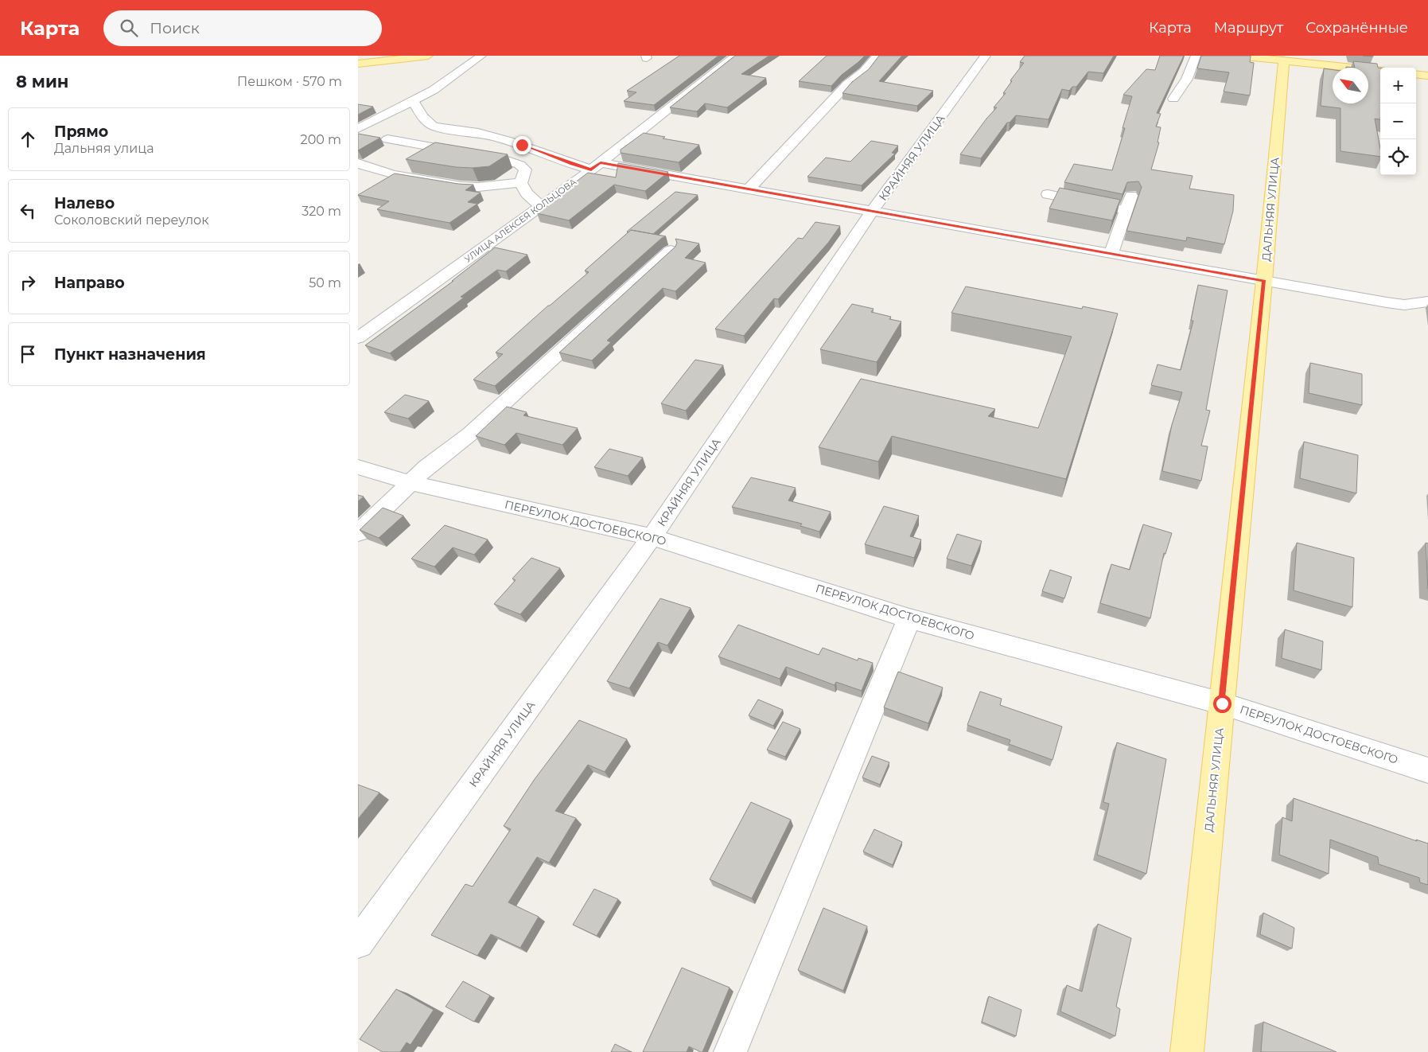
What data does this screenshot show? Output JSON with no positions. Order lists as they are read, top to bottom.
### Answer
{
  "streets": {
    "main road": ["ДАЛЬНЯЯ УЛИЦА"],
    "street": ["КРАЙНЯЯ УЛИЦА", "УЛИЦА АЛЕКСЕЯ КОЛЬЦОВА", "ПЕРЕУЛОК ДОСТОЕВСКОГО"]
  },
  "crossings": [
    ["КРАЙНЯЯ УЛИЦА", "ПЕРЕУЛОК ДОСТОЕВСКОГО"],
    ["ДАЛЬНЯЯ УЛИЦА", "ПЕРЕУЛОК ДОСТОЕВСКОГО"]
  ],
  "north": "top left",
  "page": {
    "header": "Карта",
    "search": "Поиск",
    "nav": ["Карта", "Маршрут", "Сохранённые"],
    "heading": ["8 мин", "Пешком · 570 m"],
    "map_buttons": ["+", "−"],
    "list": [
      ["Прямо", "Дальняя улица", "200 m"],
      ["Налево", "Соколовский переулок", "320 m"],
      ["Направо", "50 m"],
      "Пункт назначения"
    ]
  }
}
